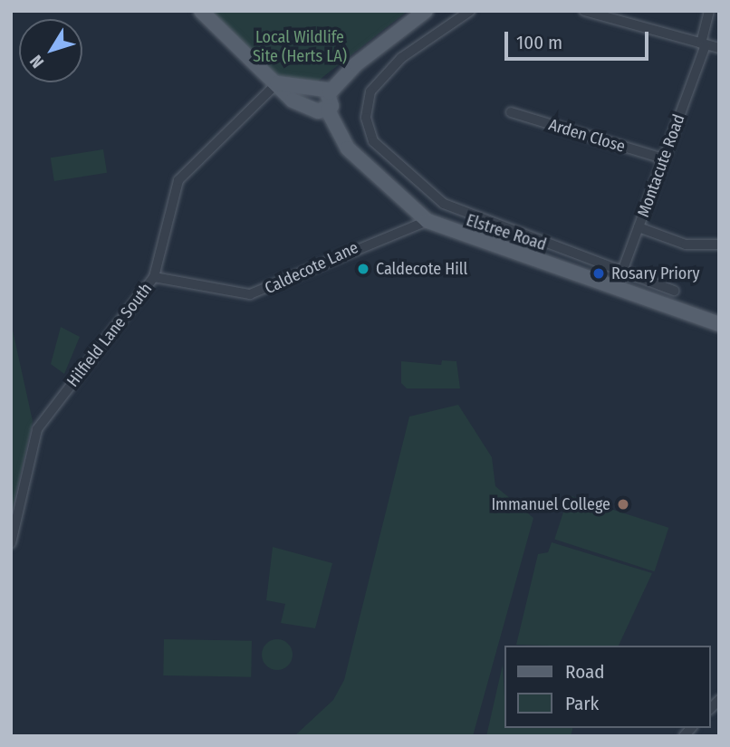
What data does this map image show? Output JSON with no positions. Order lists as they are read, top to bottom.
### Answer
{
  "streets": {
    "main road": ["Elstree Road"],
    "street": [
      "Arden Close",
      "Montacute Road",
      "Caldecote Lane",
      "Hilfield Lane South"
    ]
  },
  "crossings": [
    ["Arden Close", "Montacute Road"],
    ["Montacute Road", "Elstree Road"],
    ["Elstree Road", "Caldecote Lane"],
    ["Caldecote Lane", "Hilfield Lane South"]
  ],
  "parks": ["Local Wildlife Site (Herts LA)"],
  "places": ["Caldecote Hill", "Rosary Priory", "Immanuel College"],
  "legend": ["Road", "Park"],
  "scale_bar": "100 m",
  "north": "bottom left"
}
